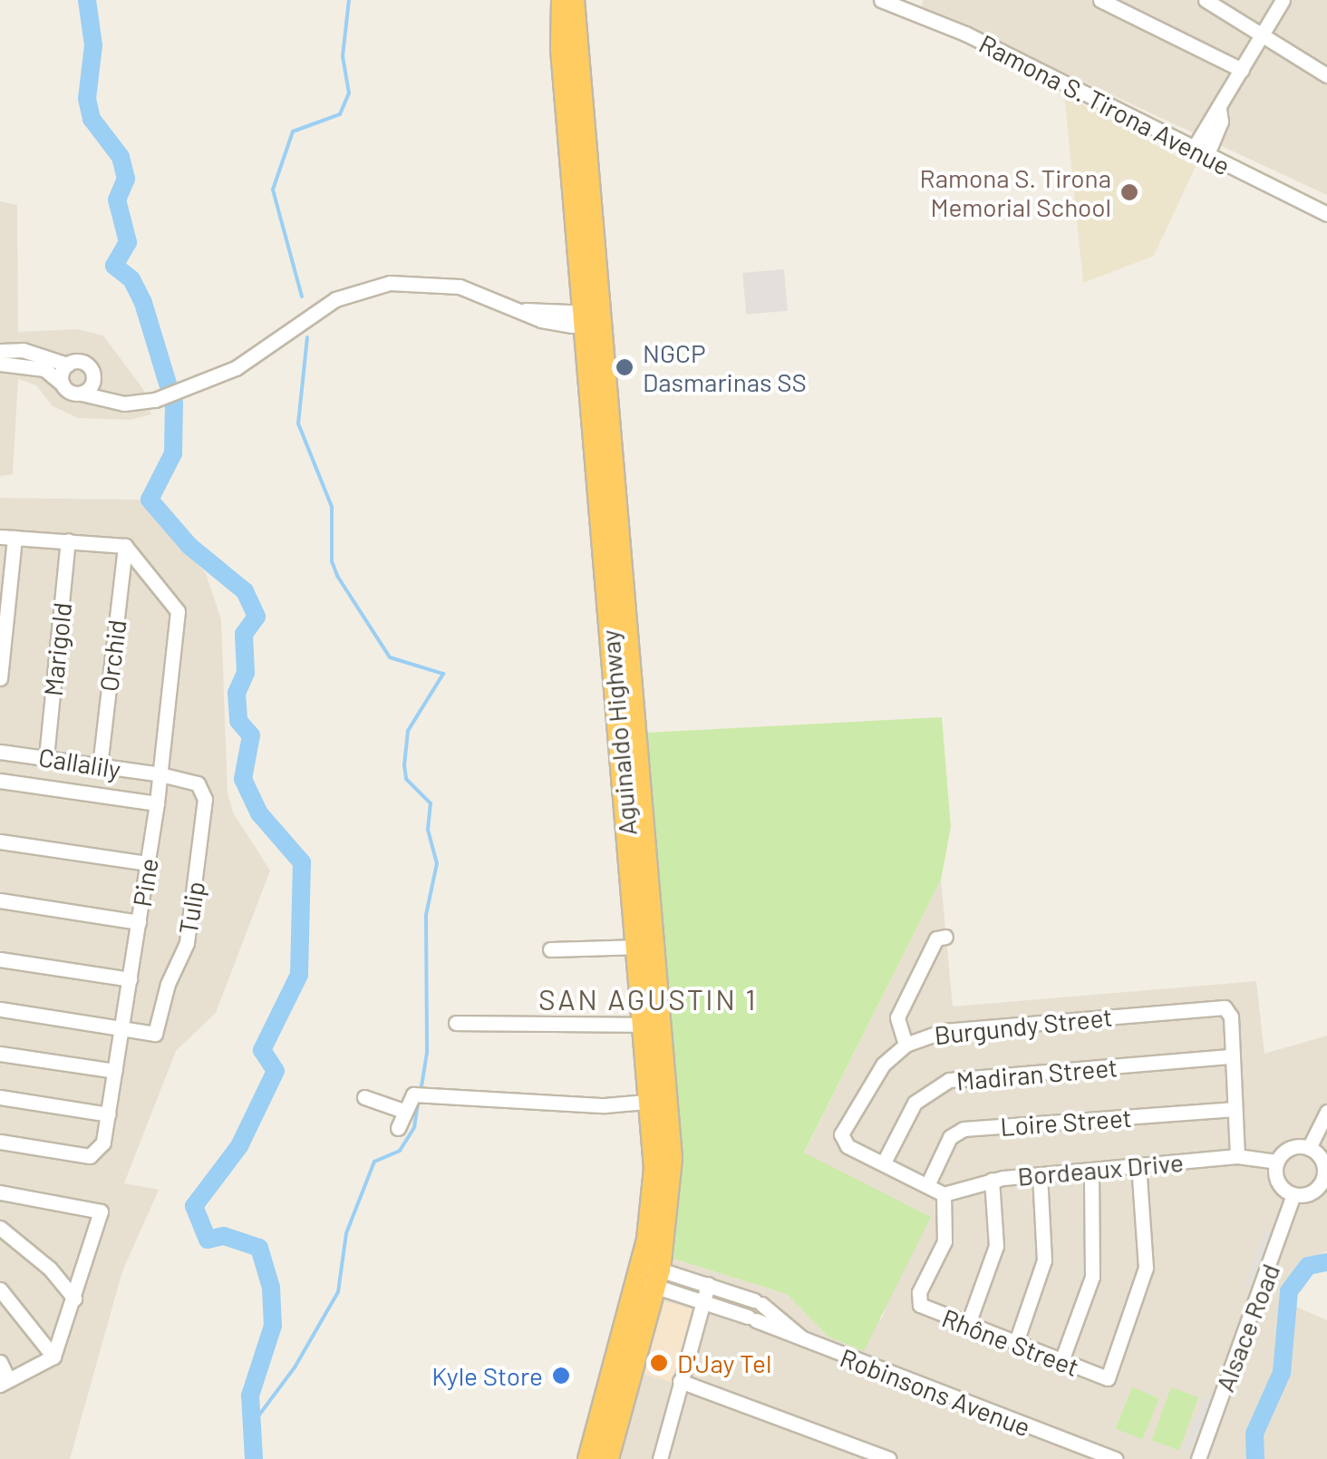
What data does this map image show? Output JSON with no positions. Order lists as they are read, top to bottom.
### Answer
{
  "streets": {
    "highway": ["Aguinaldo Highway"],
    "street": [
      "Ramona S. Tirona Avenue",
      "Marigold",
      "Orchid",
      "Callalily",
      "Pine",
      "Tulip",
      "Burgundy Street",
      "Madiran Street",
      "Loire Street",
      "Bordeaux Drive",
      "Alsace Road",
      "Rhône Street",
      "Robinsons Avenue"
    ]
  },
  "crossings": [
    ["Marigold", "Callalily"],
    ["Orchid", "Callalily"],
    ["Orchid", "Pine"],
    ["Aguinaldo Highway", "Robinsons Avenue"],
    ["Callalily", "Pine"],
    ["Callalily", "Tulip"],
    ["Pine", "Tulip"],
    ["Burgundy Street", "Madiran Street"],
    ["Burgundy Street", "Loire Street"],
    ["Burgundy Street", "Bordeaux Drive"],
    ["Burgundy Street", "Rhône Street"],
    ["Bordeaux Drive", "Alsace Road"],
    ["Bordeaux Drive", "Rhône Street"]
  ],
  "districts": ["SAN AGUSTIN 1"],
  "places": [
    "Ramona S. Tirona Memorial School",
    "NGCP Dasmarinas SS",
    "D'Jay Tel",
    "Kyle Store"
  ]
}
